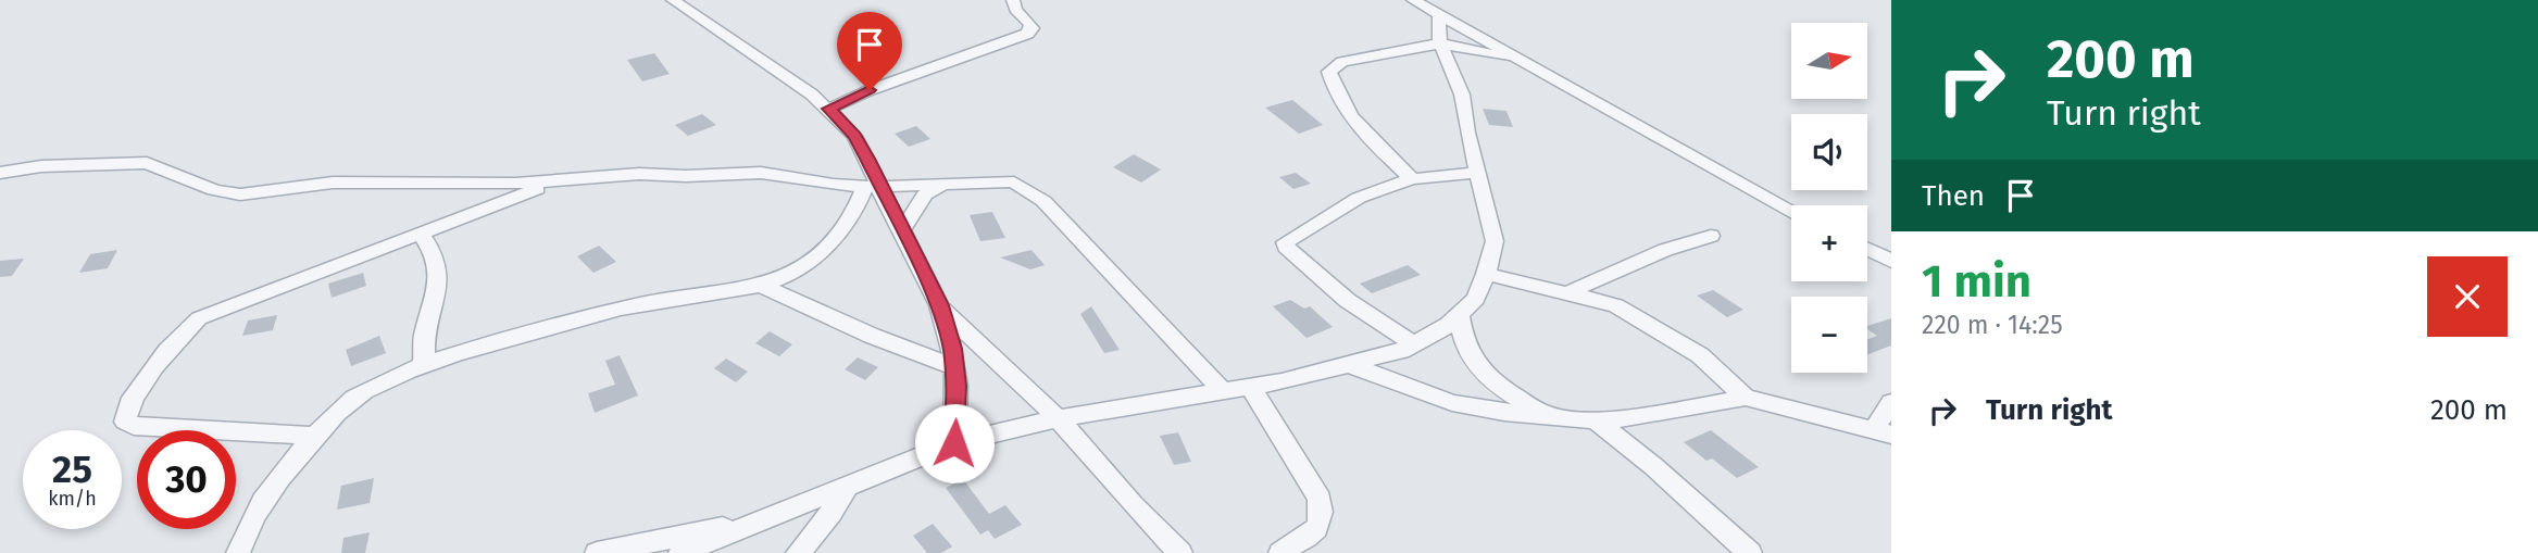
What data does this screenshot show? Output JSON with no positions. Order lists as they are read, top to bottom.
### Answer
{
  "north": "right",
  "page": {
    "turn": ["200 m", "Turn right"],
    "map_buttons": ["+", "−"],
    "then": "Then",
    "heading": ["1 min", "220 m · 14:25"],
    "list": [
      {
        "name": "Turn right",
        "value": "200 m"
      }
    ],
    "speed": "25 km/h",
    "limit": "30"
  }
}
